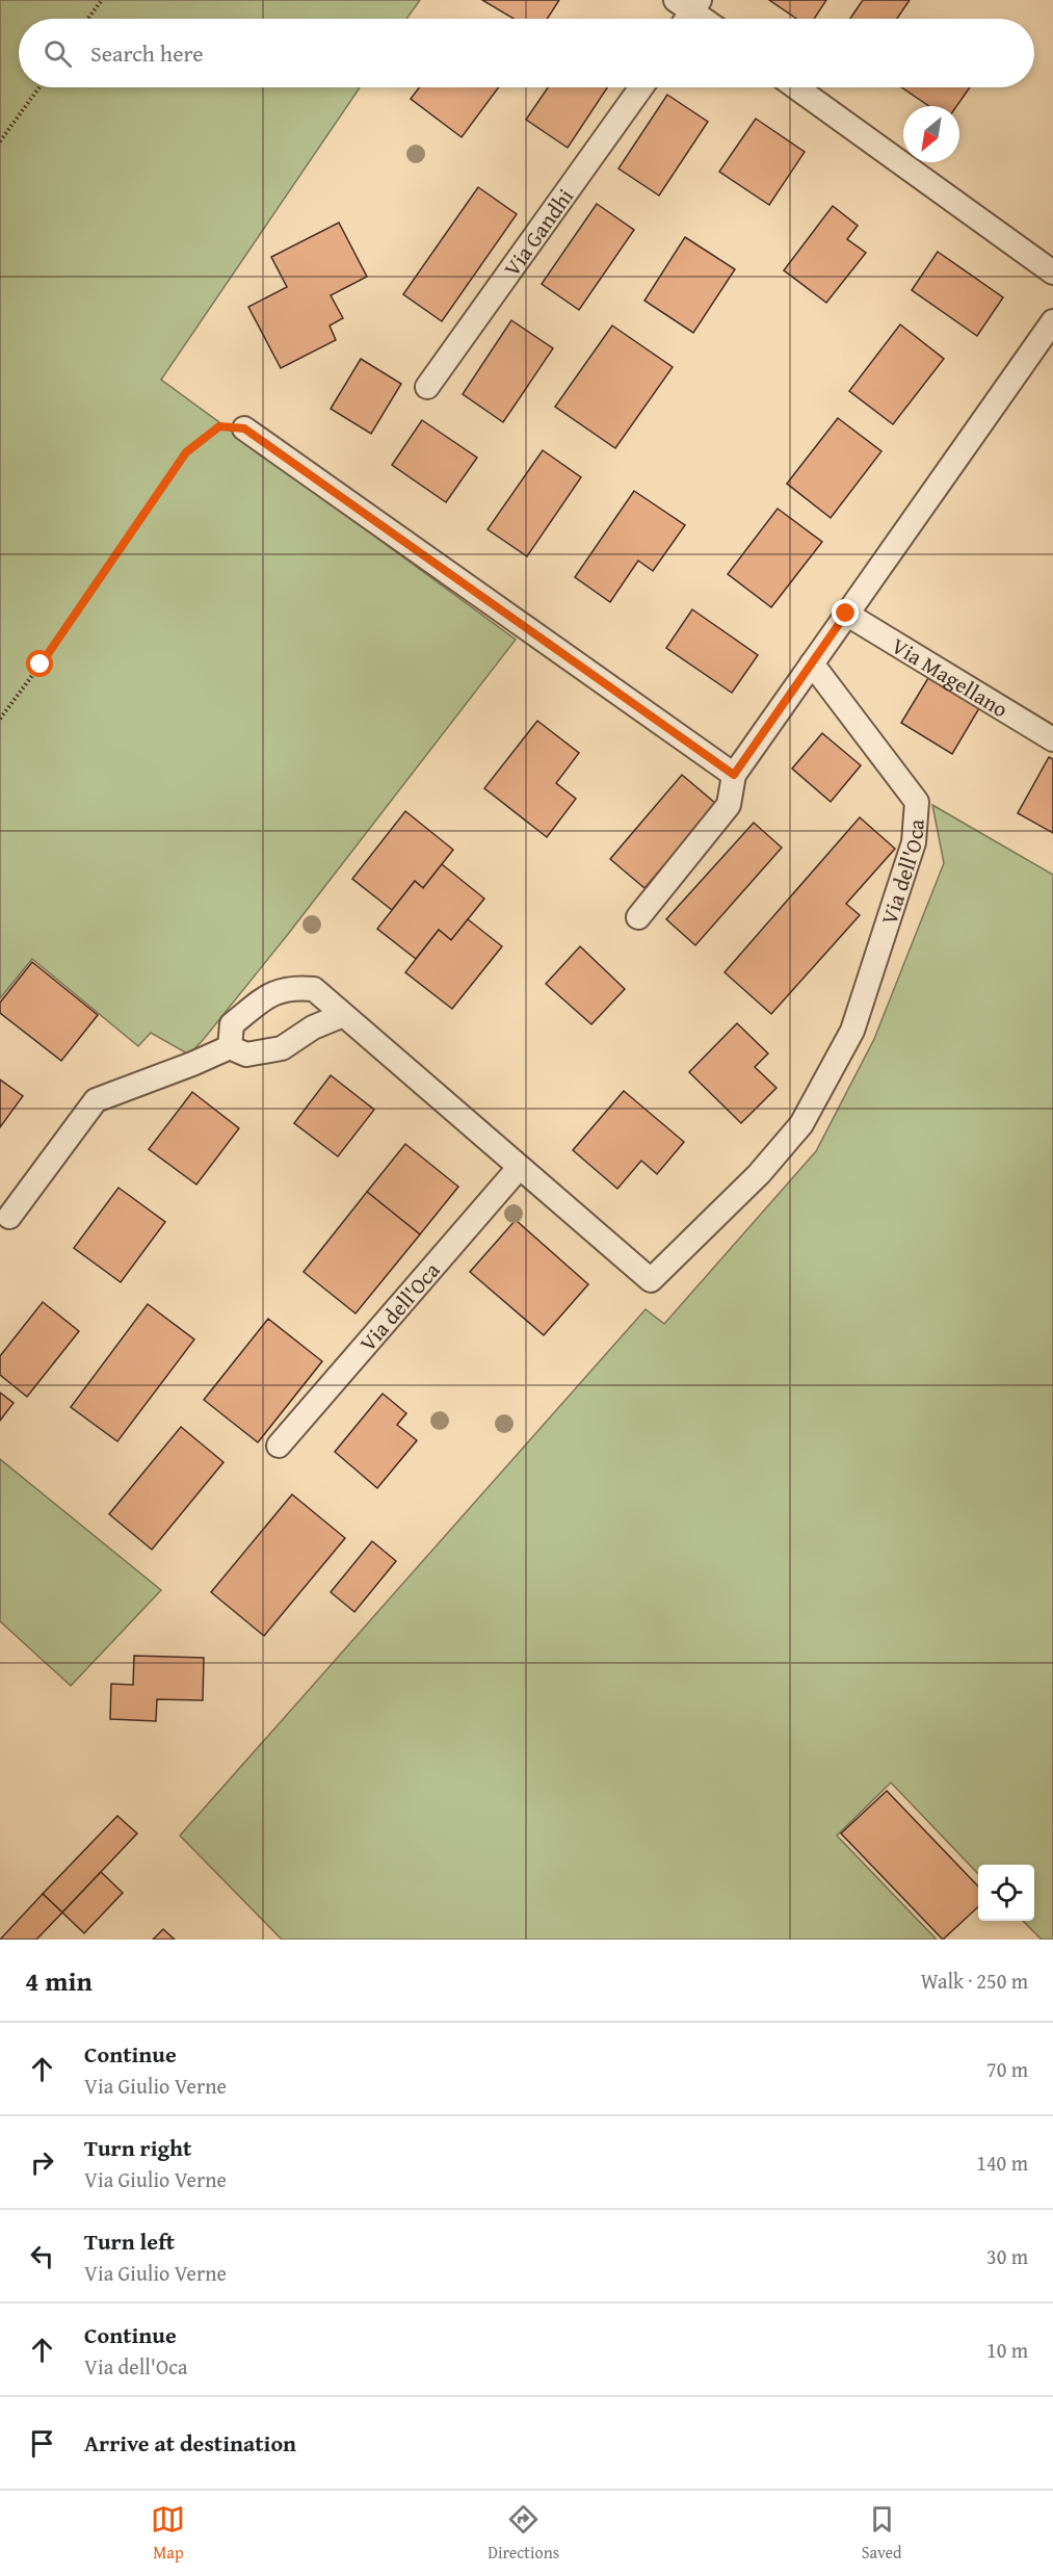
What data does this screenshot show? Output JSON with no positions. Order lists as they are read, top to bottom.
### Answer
{
  "streets": {
    "street": ["Via Gandhi", "Via Magellano", "Via dell'Oca"]
  },
  "north": "bottom left",
  "page": {
    "search": "Search here",
    "heading": ["4 min", "Walk · 250 m"],
    "list": [
      ["Continue", "Via Giulio Verne", "70 m"],
      ["Turn right", "Via Giulio Verne", "140 m"],
      ["Turn left", "Via Giulio Verne", "30 m"],
      ["Continue", "Via dell'Oca", "10 m"],
      "Arrive at destination"
    ],
    "nav": ["Map", "Directions", "Saved"]
  }
}
